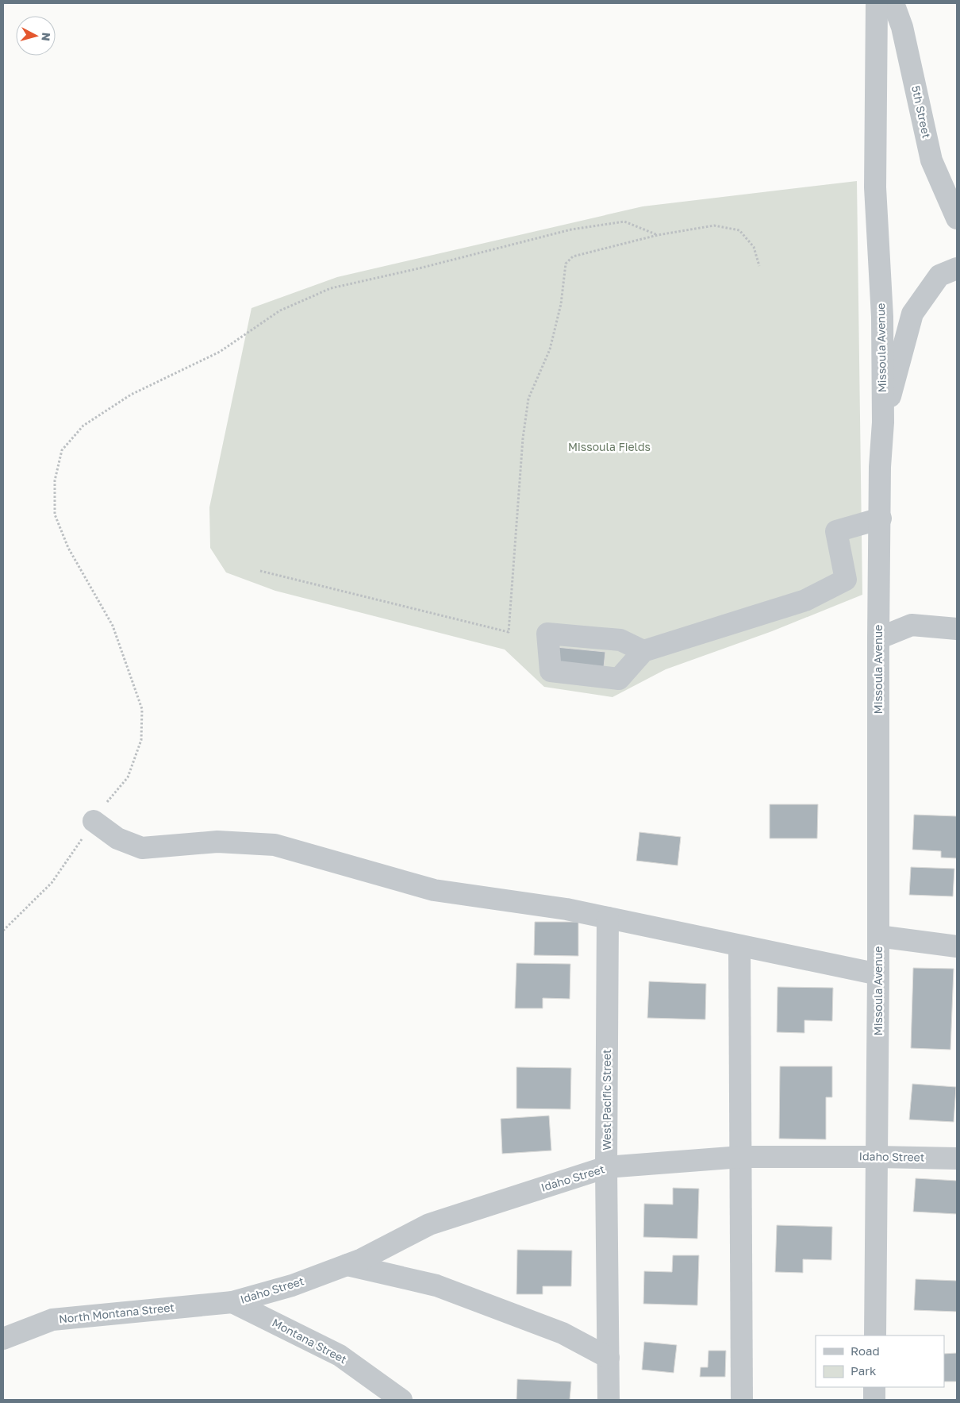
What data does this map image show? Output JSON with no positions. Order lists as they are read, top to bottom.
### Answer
{
  "streets": {
    "street": [
      "5th Street",
      "Missoula Avenue",
      "West Pacific Street",
      "Idaho Street",
      "North Montana Street",
      "Montana Street"
    ]
  },
  "crossings": [
    ["Missoula Avenue", "Idaho Street"],
    ["West Pacific Street", "Idaho Street"],
    ["Idaho Street", "North Montana Street"],
    ["Idaho Street", "Montana Street"],
    ["North Montana Street", "Montana Street"]
  ],
  "parks": ["Missoula Fields"],
  "legend": ["Road", "Park"],
  "north": "right"
}
